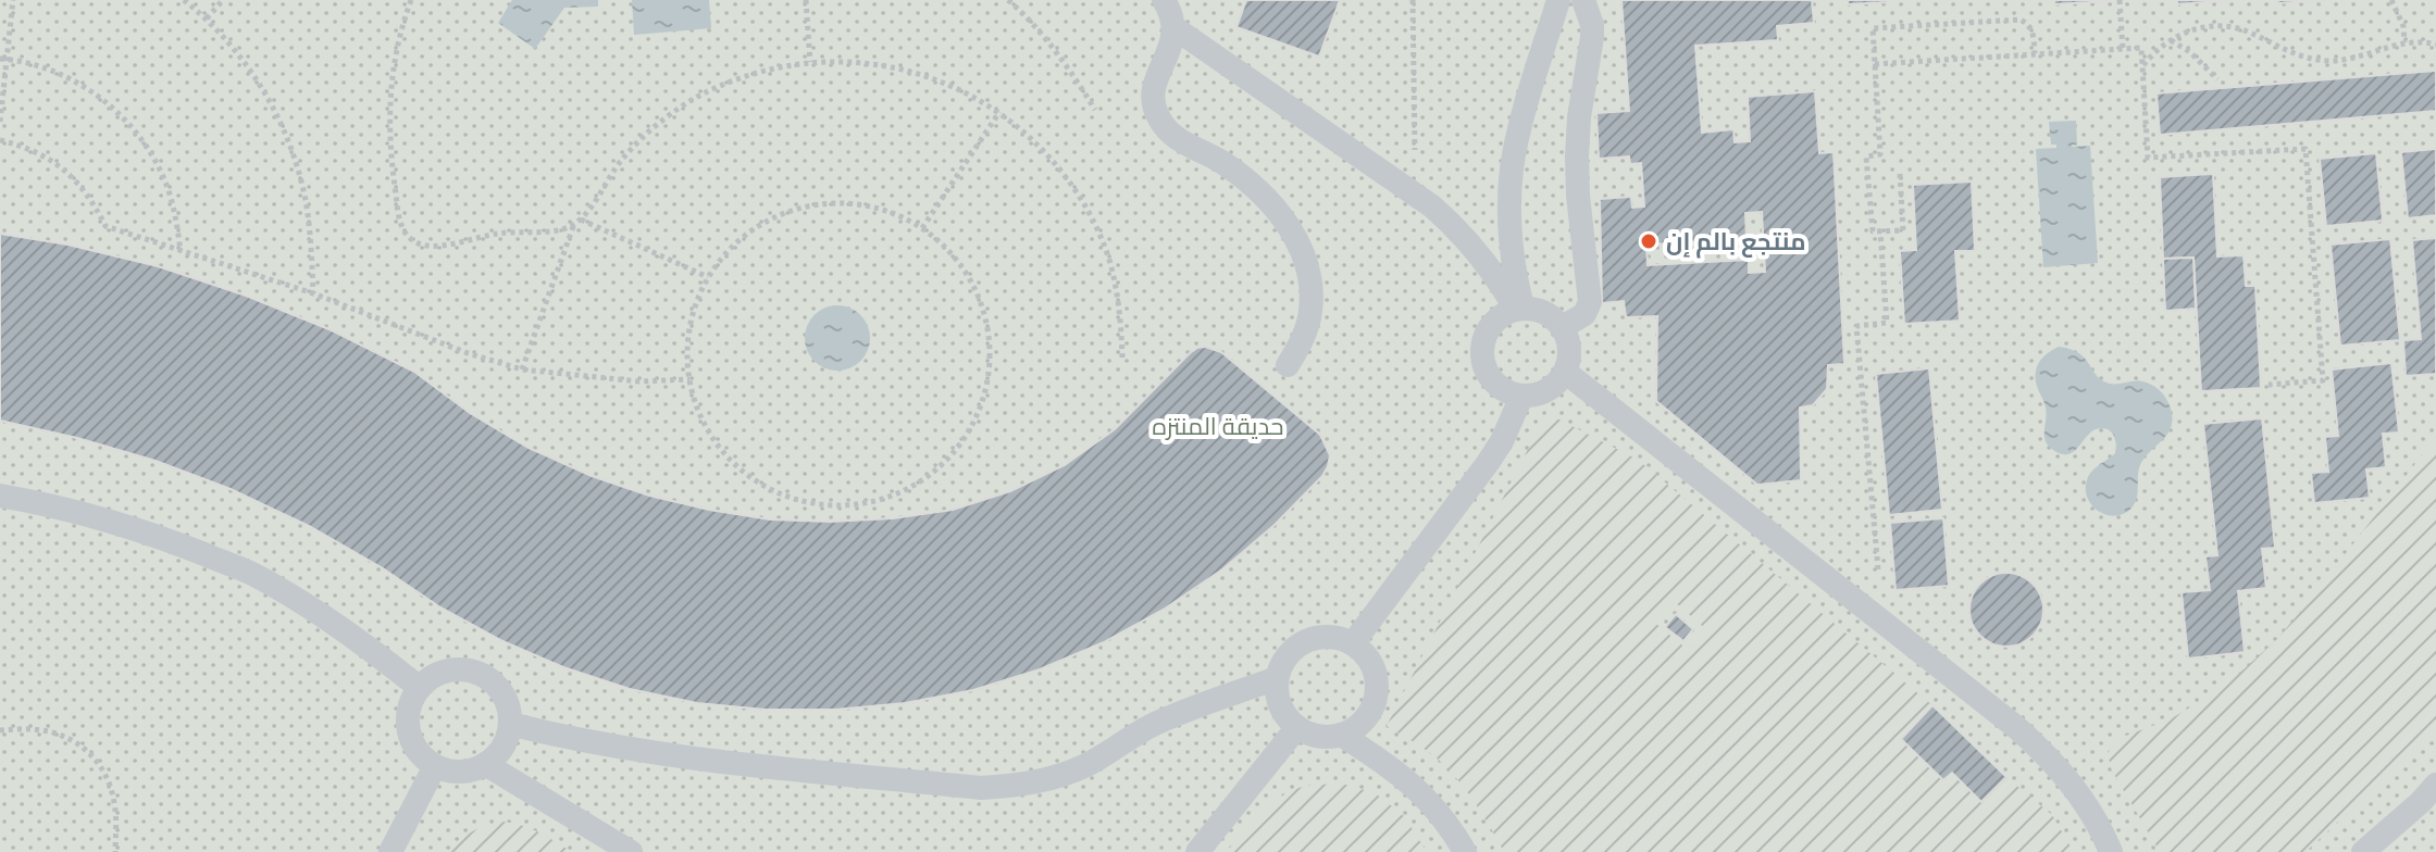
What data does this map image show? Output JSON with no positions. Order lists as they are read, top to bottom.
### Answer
{
  "parks": ["حديقة المنتزه"],
  "places": ["منتجع بالم إن"]
}
